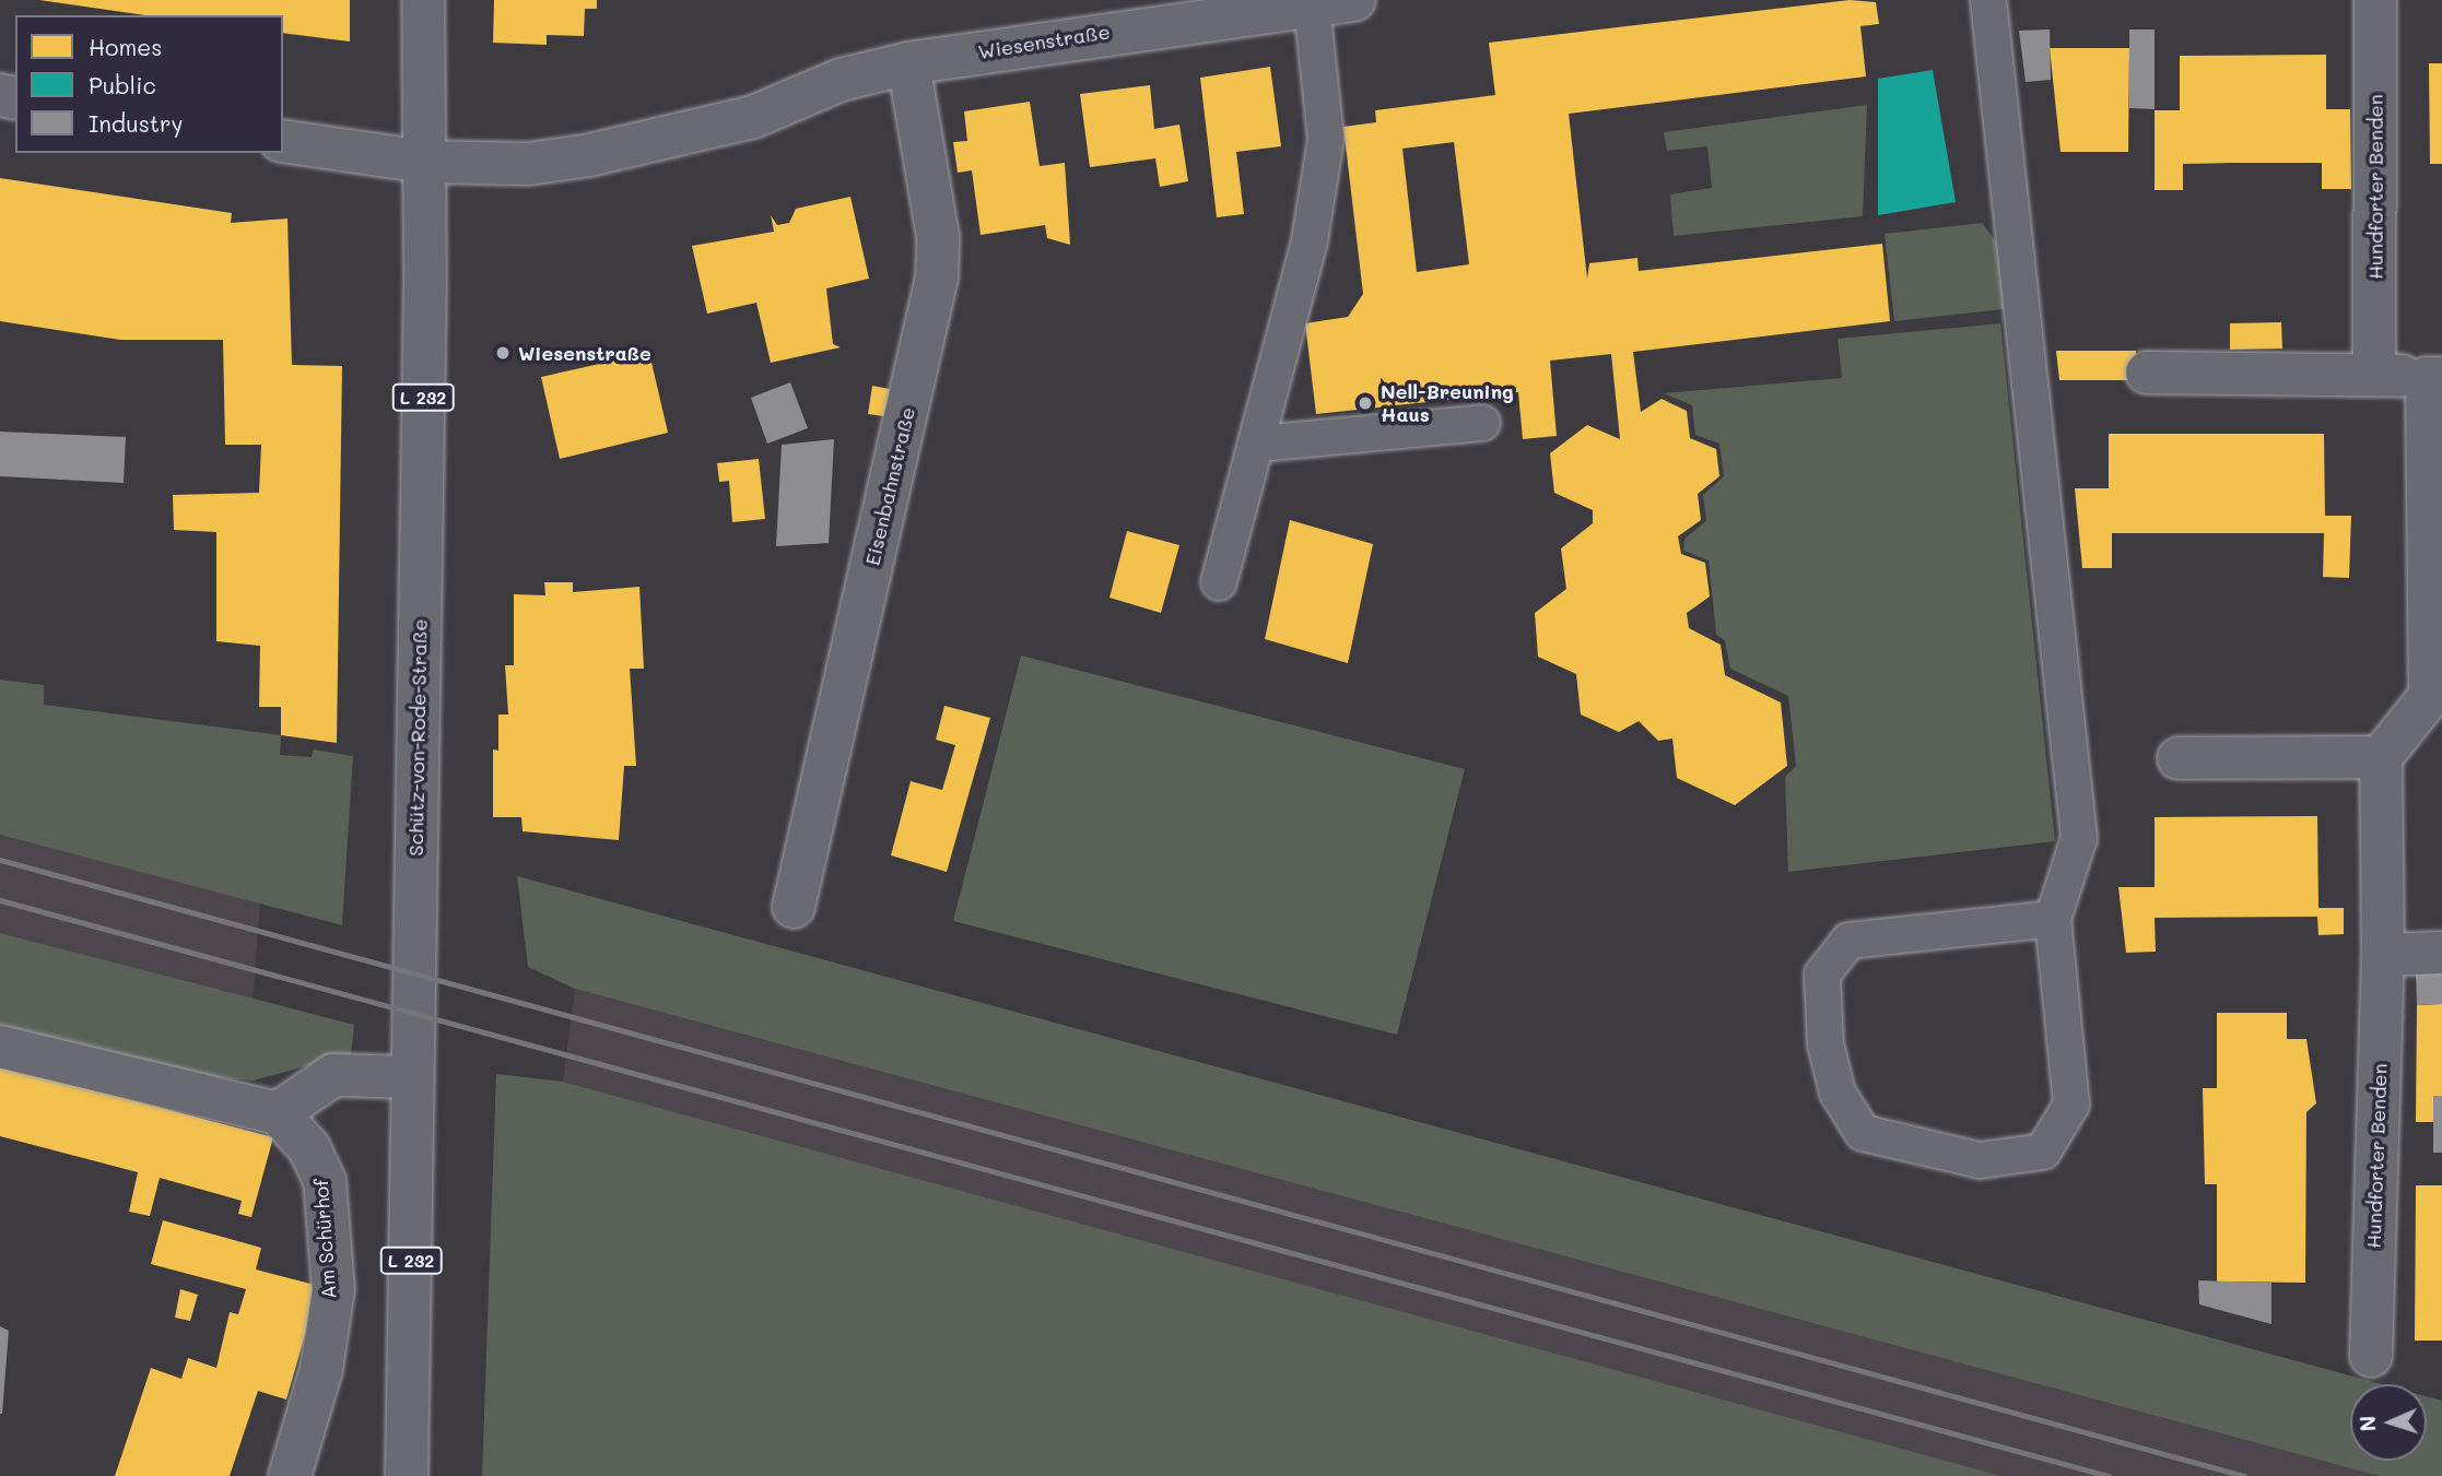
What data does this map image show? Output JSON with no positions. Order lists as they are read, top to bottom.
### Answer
{
  "streets": {
    "street": [
      "Wiesenstraße",
      "Hundforter Benden",
      "L 232",
      "Eisenbahnstraße",
      "Schütz-von-Rode-Straße",
      "Am Schürhof"
    ]
  },
  "crossings": [
    ["Wiesenstraße", "Eisenbahnstraße"],
    ["Wiesenstraße", "Schütz-von-Rode-Straße"]
  ],
  "places": ["Wiesenstraße", "Nell-Breuning Haus"],
  "legend": ["Homes", "Public", "Industry"],
  "north": "left"
}
